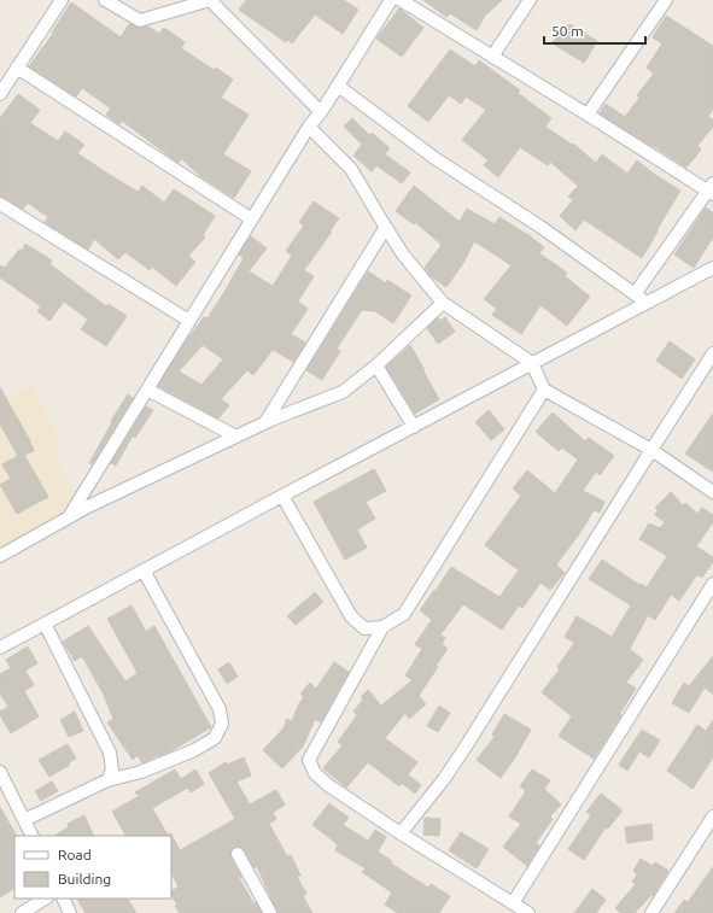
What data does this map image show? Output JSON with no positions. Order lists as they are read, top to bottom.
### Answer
{
  "legend": ["Road", "Building"],
  "scale_bar": "50 m"
}
